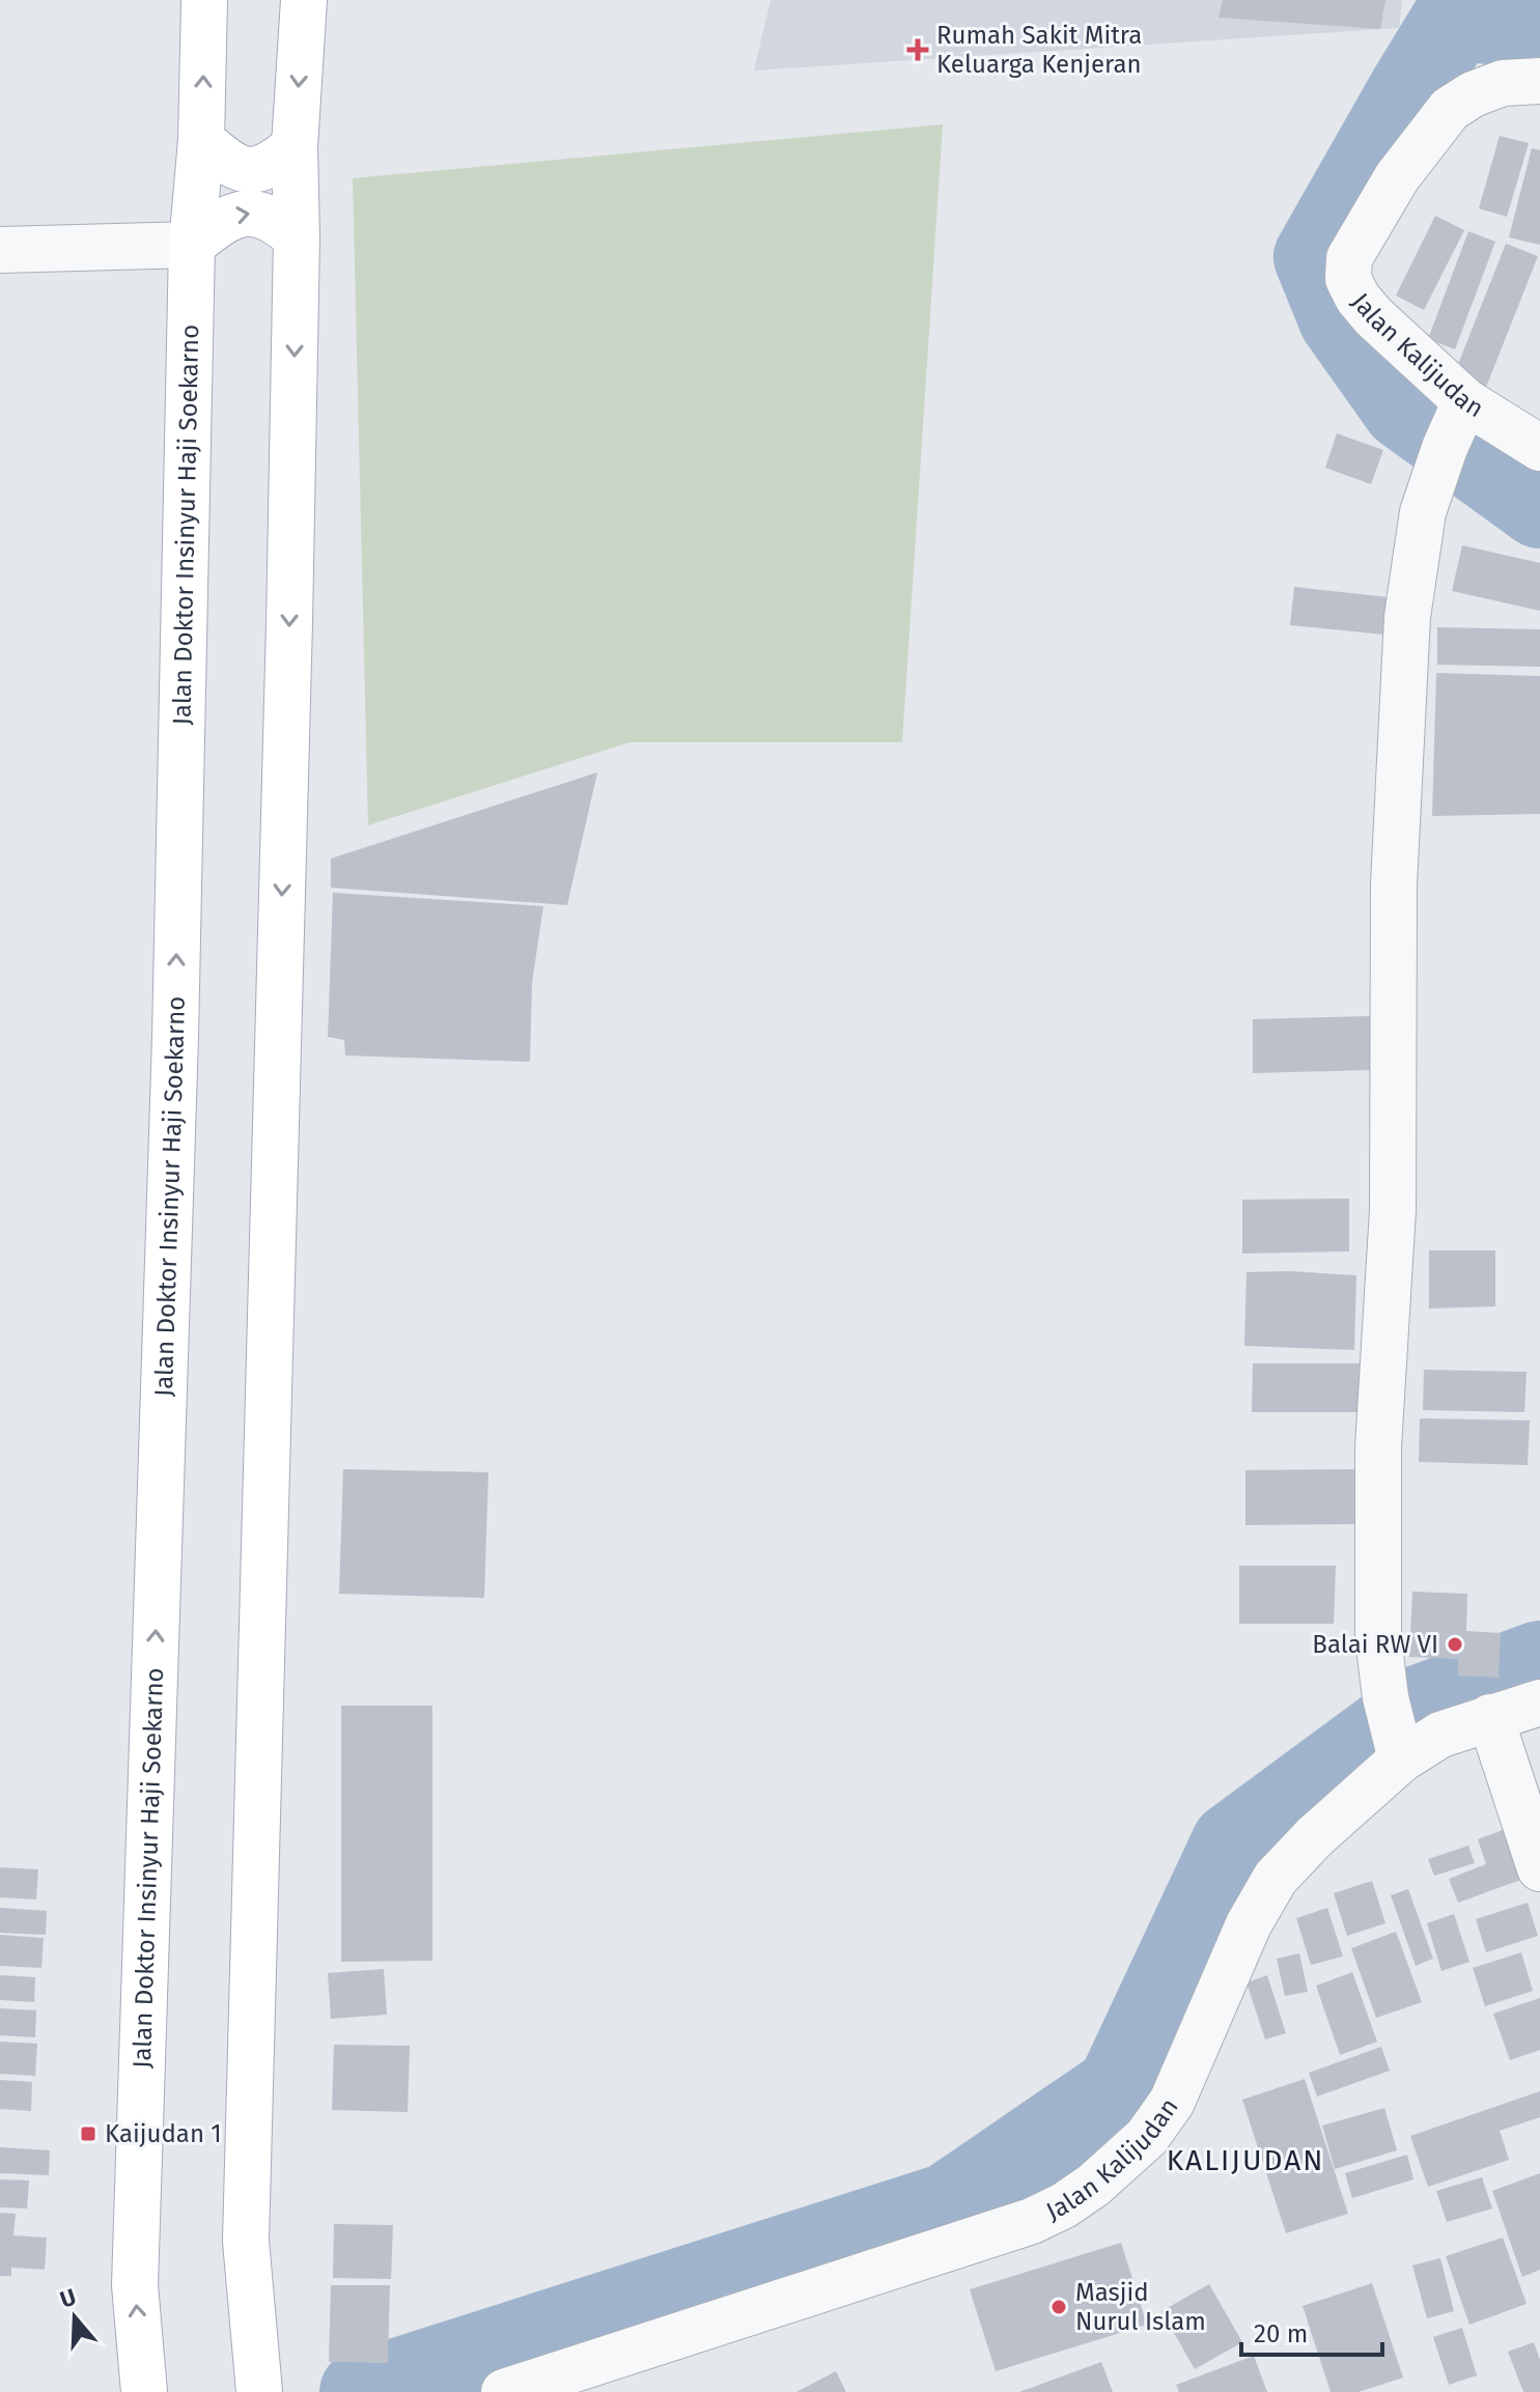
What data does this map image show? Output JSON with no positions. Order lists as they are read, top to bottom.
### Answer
{
  "streets": {
    "main road": ["Jalan Doktor Insinyur Haji Soekarno"],
    "street": ["Jalan Kalijudan"]
  },
  "districts": ["KALIJUDAN"],
  "places": {
    "health": ["Rumah Sakit Mitra Keluarga Kenjeran"],
    "other": ["Balai RW VI", "Masjid Nurul Islam"],
    "transit": ["Kaijudan 1"]
  },
  "scale_bar": "20 m",
  "north": "top"
}
